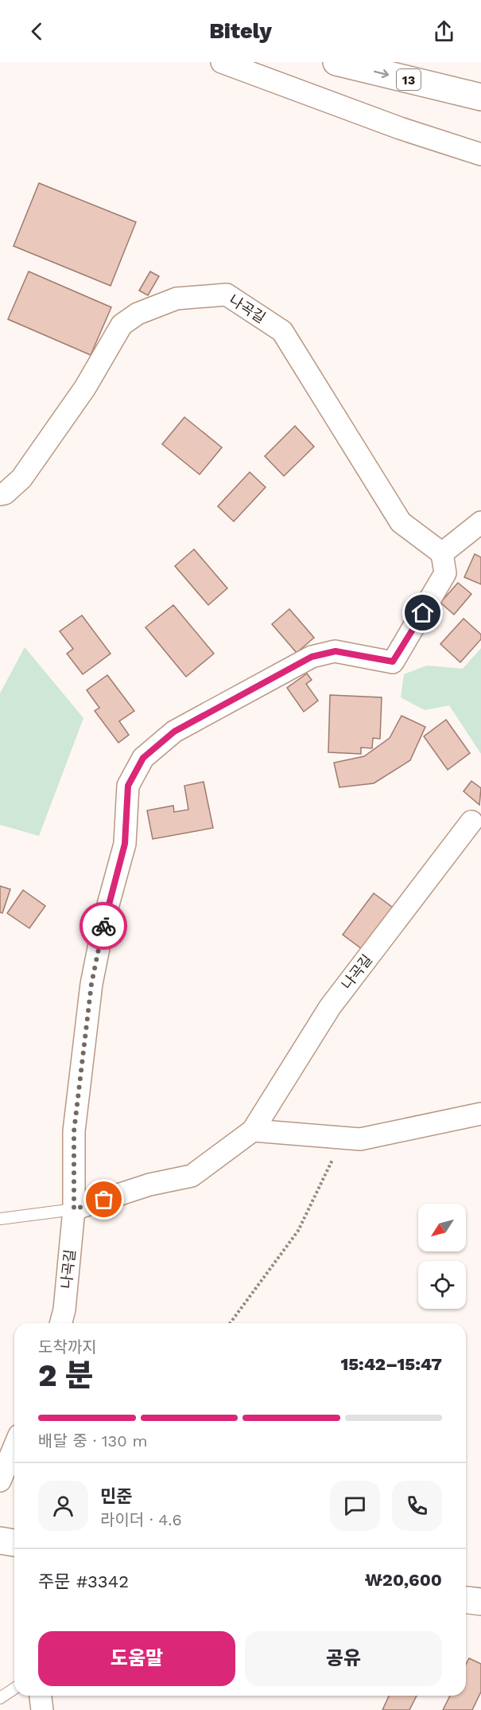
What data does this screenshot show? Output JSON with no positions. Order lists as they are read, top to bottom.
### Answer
{
  "streets": {
    "main road": ["13"],
    "street": ["나곡길"]
  },
  "north": "bottom left",
  "page": {
    "header": "Bitely",
    "heading": ["2 분", "도착까지", "15:42–15:47"],
    "panel": [
      "민준",
      "라이더 · 4.6",
      "주문 #3342",
      "₩20,600"
    ],
    "bar": "배달 중 · 130 m",
    "buttons": ["도움말", "공유"]
  }
}
